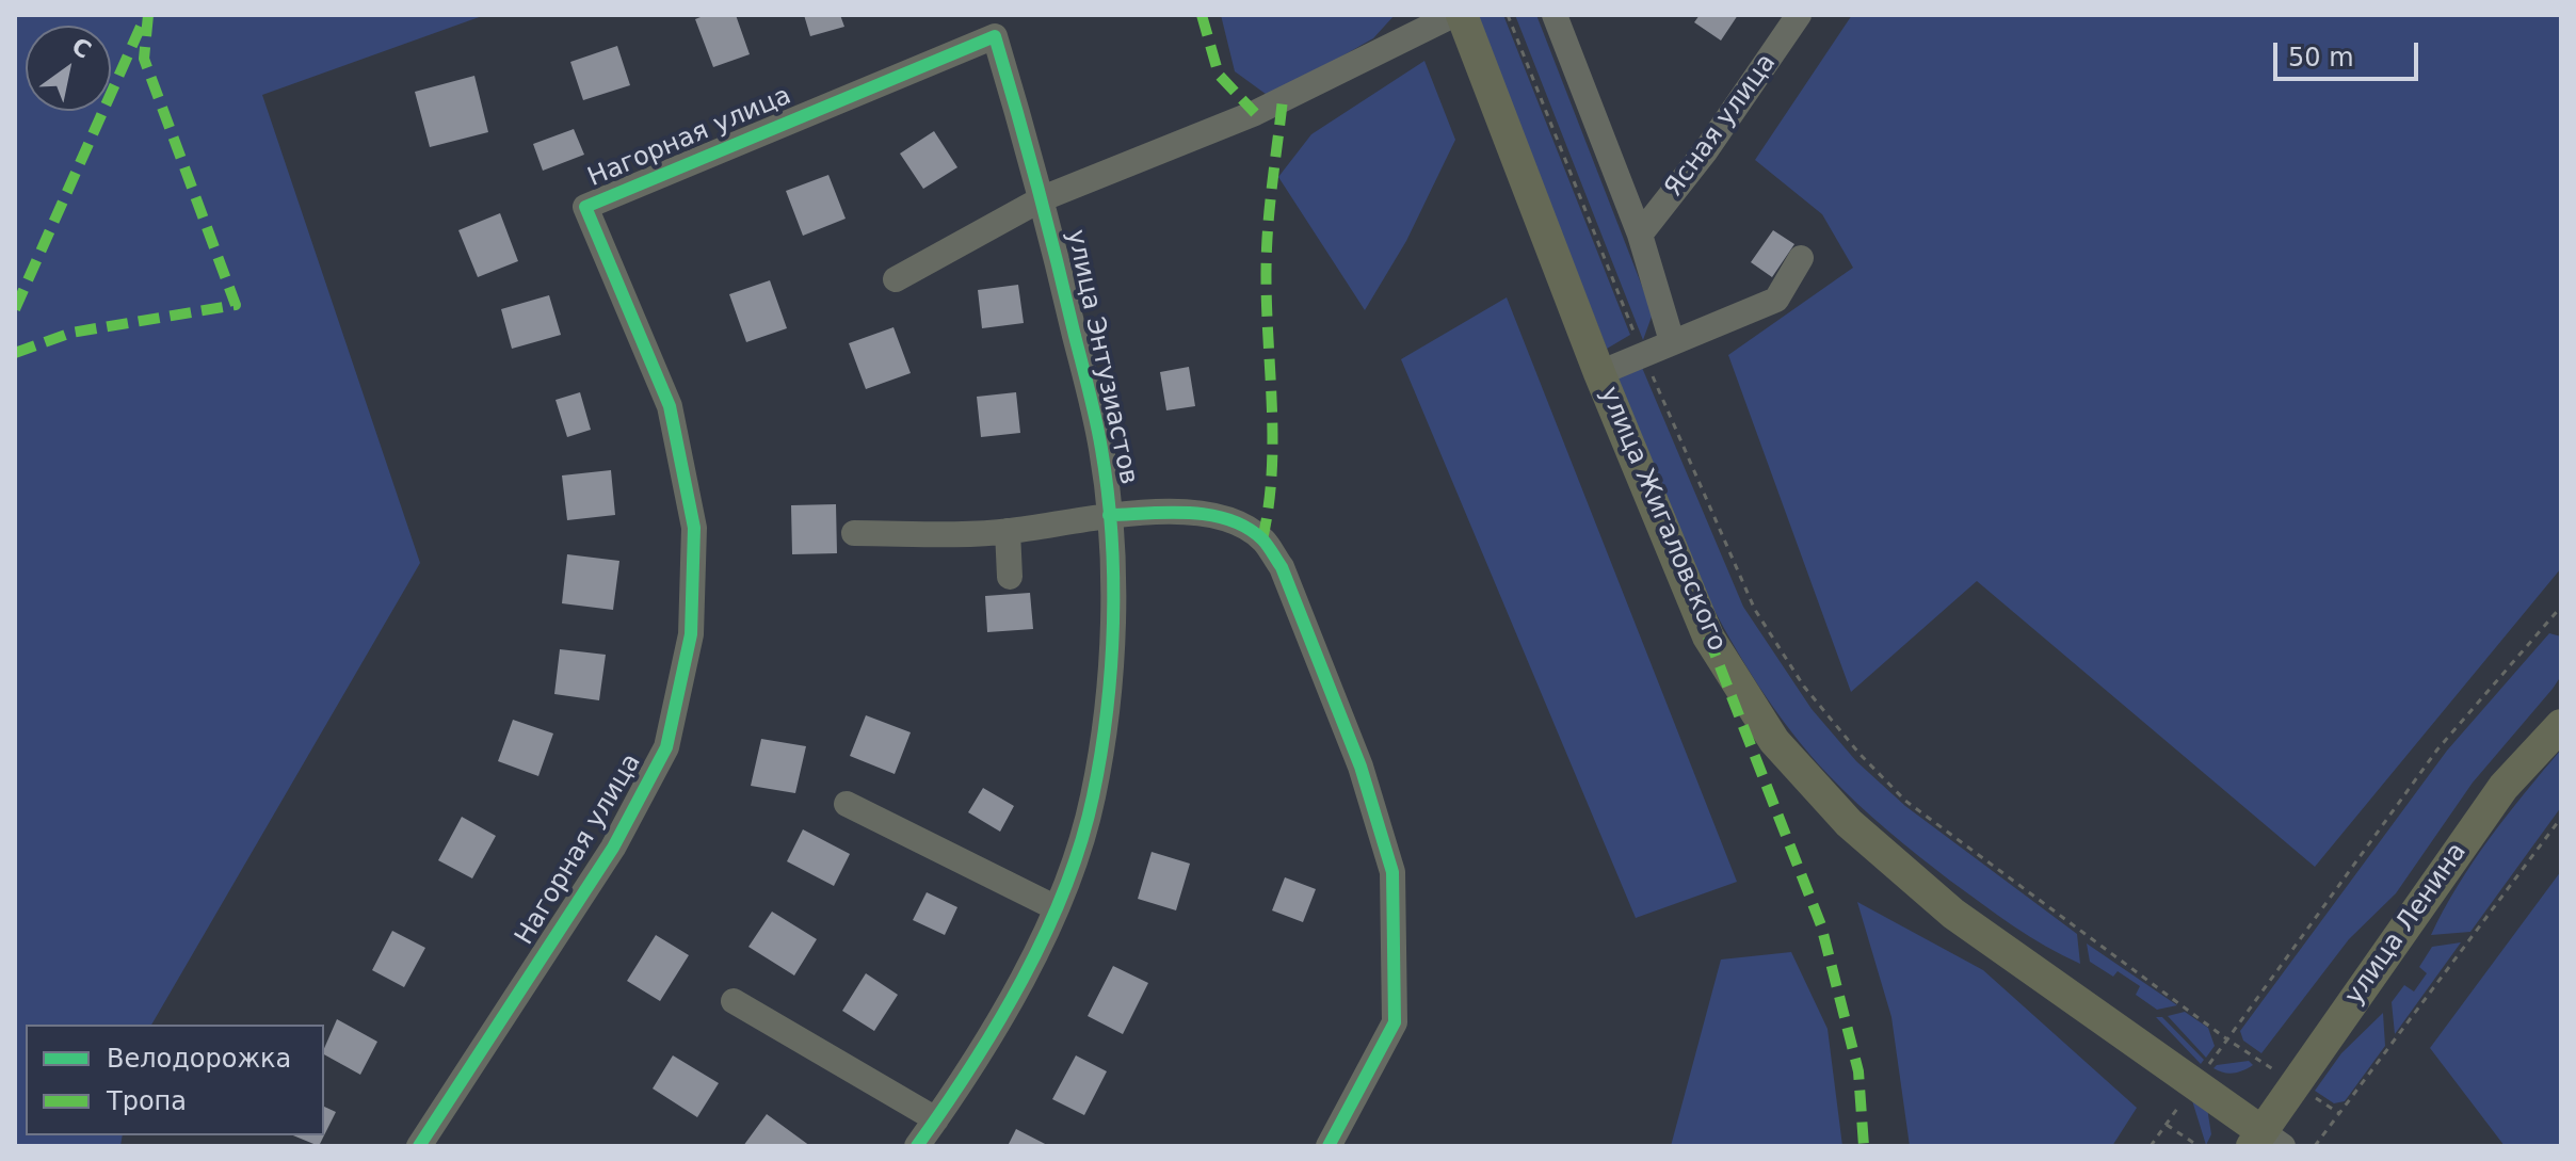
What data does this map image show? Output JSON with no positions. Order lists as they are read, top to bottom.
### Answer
{
  "streets": {
    "main road": ["улица Жигаловского", "улица Ленина"],
    "street": ["Ясная улица", "Нагорная улица", "улица Энтузиастов"]
  },
  "crossings": [
    ["Нагорная улица", "улица Энтузиастов"],
    ["улица Жигаловского", "улица Ленина"]
  ],
  "legend": ["Велодорожка", "Тропа"],
  "scale_bar": "50 m",
  "north": "top right"
}
